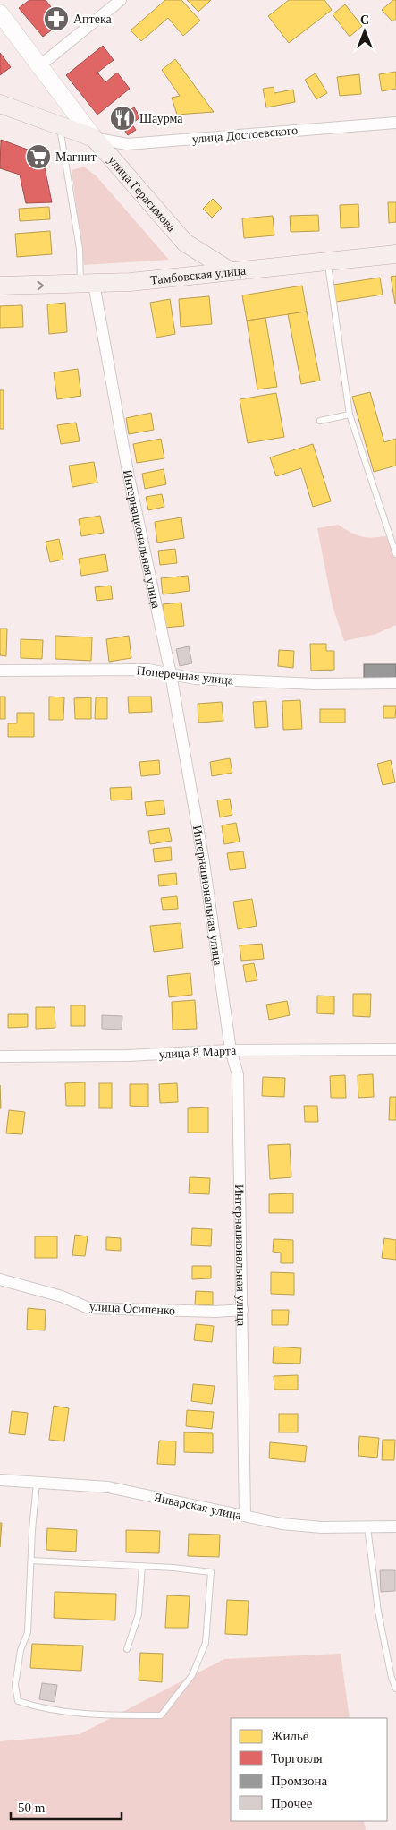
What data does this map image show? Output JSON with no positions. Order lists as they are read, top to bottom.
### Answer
{
  "streets": {
    "main road": ["улица Герасимова", "Тамбовская улица"],
    "street": [
      "улица Достоевского",
      "Интернациональная улица",
      "Поперечная улица",
      "улица 8 Марта",
      "улица Осипенко",
      "Январская улица"
    ]
  },
  "crossings": [
    ["улица Достоевского", "улица Герасимова"],
    ["улица Герасимова", "Тамбовская улица"],
    ["Тамбовская улица", "Интернациональная улица"],
    ["Интернациональная улица", "Поперечная улица"],
    ["Интернациональная улица", "улица 8 Марта"],
    ["Интернациональная улица", "улица Осипенко"],
    ["Интернациональная улица", "Январская улица"]
  ],
  "places": {
    "pharmacy": ["Аптека"],
    "restaurant": ["Шаурма"],
    "supermarket": ["Магнит"]
  },
  "legend": [
    "Жильё",
    "Торговля",
    "Промзона",
    "Прочее"
  ],
  "scale_bar": "50 m",
  "north": "top"
}
